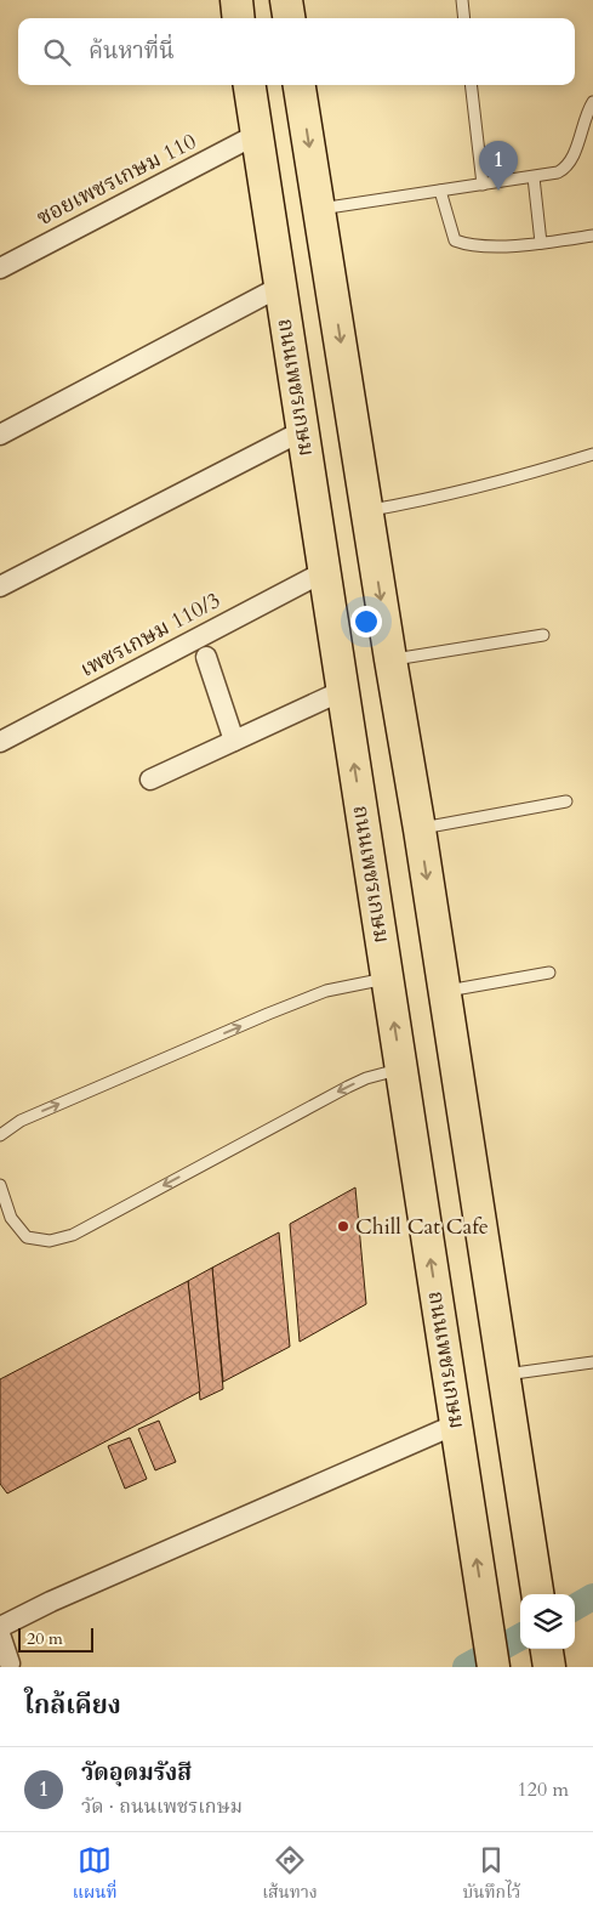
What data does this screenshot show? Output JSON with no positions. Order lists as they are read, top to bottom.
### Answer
{
  "streets": {
    "main road": ["ถนนเพชรเกษม"],
    "street": ["ซอยเพชรเกษม 110", "เพชรเกษม 110/3"]
  },
  "crossings": [
    ["ซอยเพชรเกษม 110", "ถนนเพชรเกษม"],
    ["ถนนเพชรเกษม", "เพชรเกษม 110/3"]
  ],
  "places": ["Chill Cat Cafe"],
  "scale_bar": "20 m",
  "page": {
    "search": "ค้นหาที่นี่",
    "pins": "1",
    "scale": "20 m",
    "heading": "ใกล้เคียง",
    "list": [
      {
        "mark": "1",
        "name": "วัดอุดมรังสี",
        "note": "วัด · ถนนเพชรเกษม",
        "value": "120 m"
      }
    ],
    "nav": ["แผนที่", "เส้นทาง", "บันทึกไว้"]
  }
}
